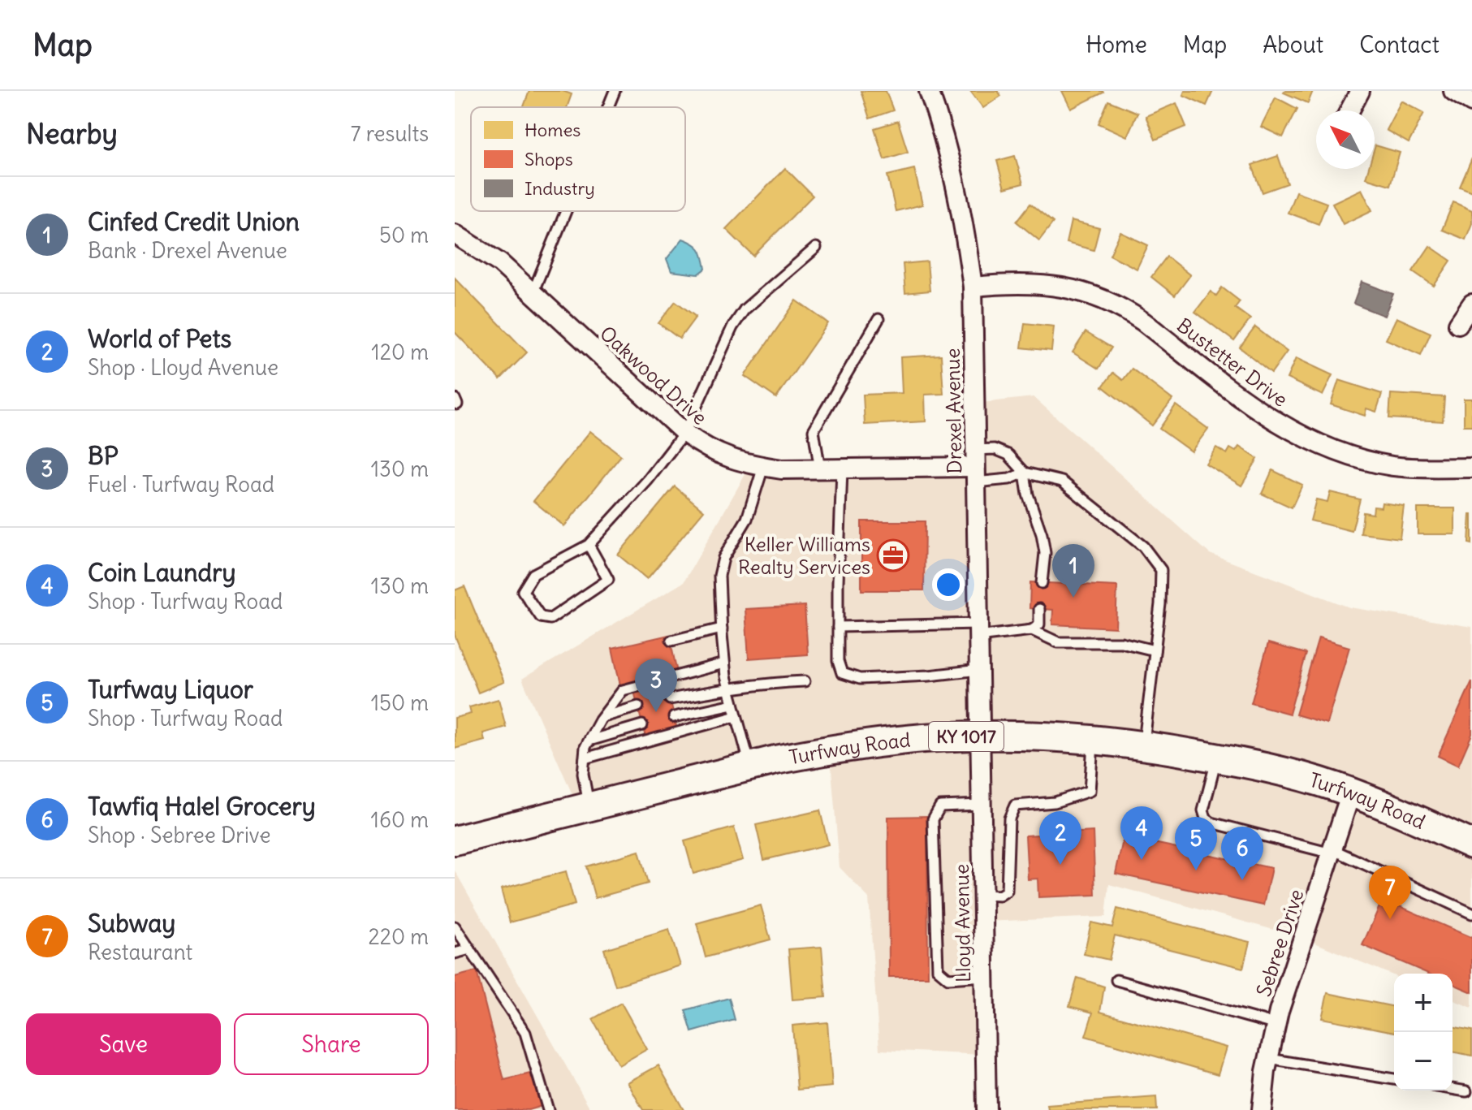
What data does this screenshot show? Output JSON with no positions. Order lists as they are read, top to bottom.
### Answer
{
  "streets": {
    "main road": ["KY 1017", "Turfway Road"],
    "street": [
      "Bustetter Drive",
      "Oakwood Drive",
      "Drexel Avenue",
      "Lloyd Avenue",
      "Sebree Drive"
    ]
  },
  "crossings": [
    ["Bustetter Drive", "Drexel Avenue"],
    ["Oakwood Drive", "Drexel Avenue"],
    ["Drexel Avenue", "Turfway Road"],
    ["Drexel Avenue", "Lloyd Avenue"],
    ["Turfway Road", "Lloyd Avenue"],
    ["Turfway Road", "Sebree Drive"]
  ],
  "places": {
    "office": ["Keller Williams Realty Services"]
  },
  "legend": ["Homes", "Shops", "Industry"],
  "north": "top left",
  "page": {
    "header": "Map",
    "nav": [
      "Home",
      "Map",
      "About",
      "Contact"
    ],
    "heading": ["Nearby", "7 results"],
    "list": [
      {
        "mark": "1",
        "name": "Cinfed Credit Union",
        "note": "Bank · Drexel Avenue",
        "value": "50 m"
      },
      {
        "mark": "2",
        "name": "World of Pets",
        "note": "Shop · Lloyd Avenue",
        "value": "120 m"
      },
      {
        "mark": "3",
        "name": "BP",
        "note": "Fuel · Turfway Road",
        "value": "130 m"
      },
      {
        "mark": "4",
        "name": "Coin Laundry",
        "note": "Shop · Turfway Road",
        "value": "130 m"
      },
      {
        "mark": "5",
        "name": "Turfway Liquor",
        "note": "Shop · Turfway Road",
        "value": "150 m"
      },
      {
        "mark": "6",
        "name": "Tawfiq Halel Grocery",
        "note": "Shop · Sebree Drive",
        "value": "160 m"
      },
      {
        "mark": "7",
        "name": "Subway",
        "note": "Restaurant",
        "value": "220 m"
      }
    ],
    "pins": [
      "1",
      "3",
      "4",
      "2",
      "5",
      "6",
      "7"
    ],
    "map_buttons": ["+", "−"],
    "buttons": ["Save", "Share"]
  }
}
